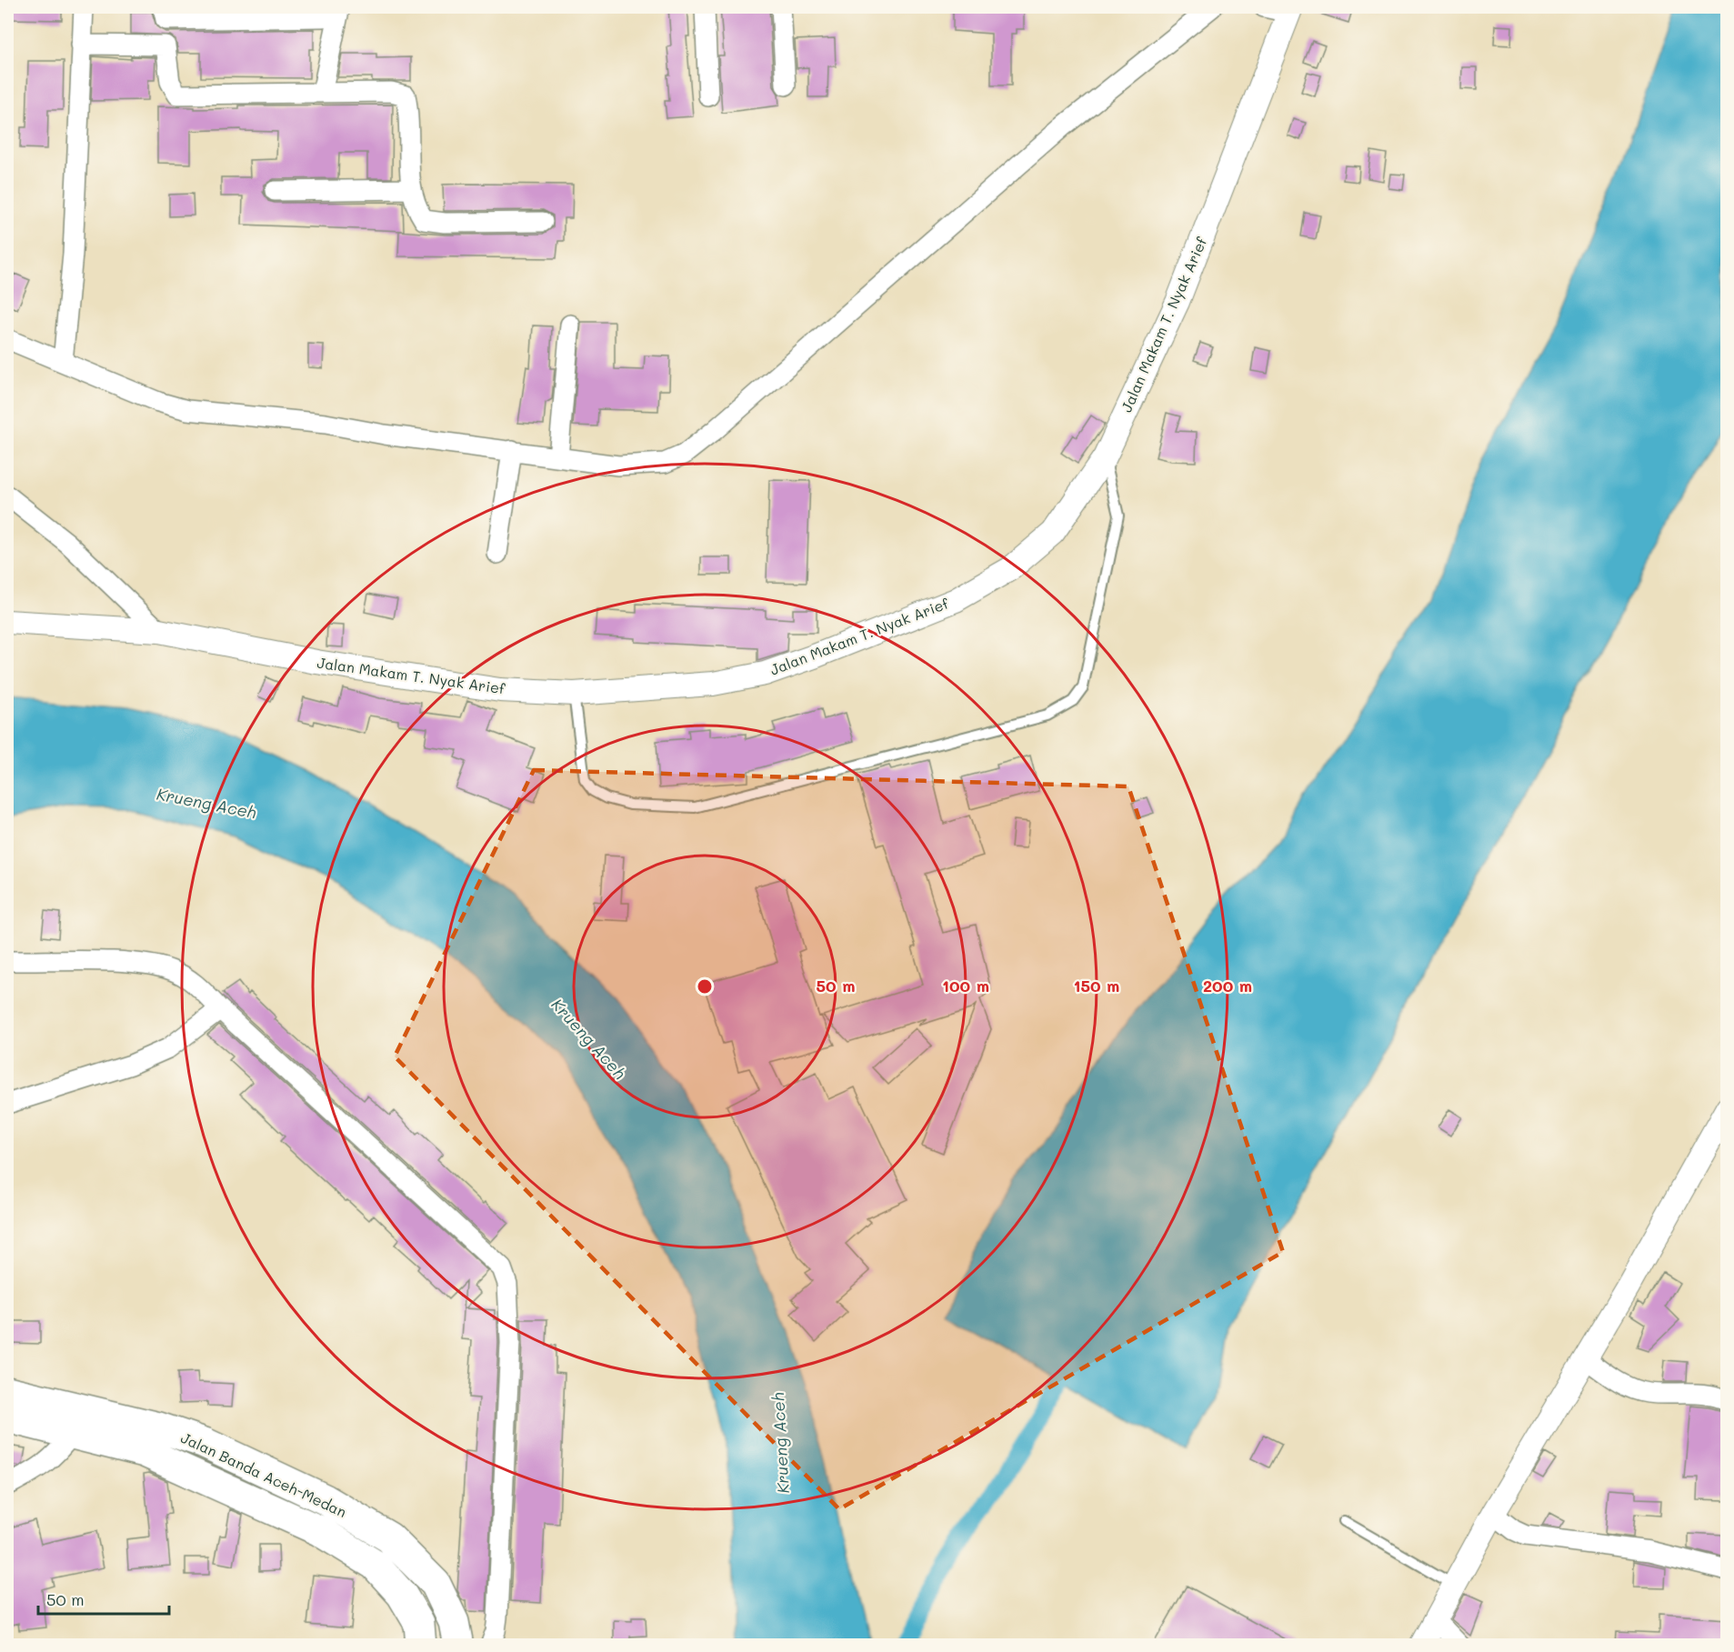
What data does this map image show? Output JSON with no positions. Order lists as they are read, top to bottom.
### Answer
{
  "streets": {
    "highway": ["Jalan Banda Aceh-Medan"],
    "street": ["Jalan Makam T. Nyak Arief"]
  },
  "water": ["Krueng Aceh"],
  "scale_bar": "50 m",
  "rings": [
    "50 m",
    "100 m",
    "150 m",
    "200 m"
  ]
}
